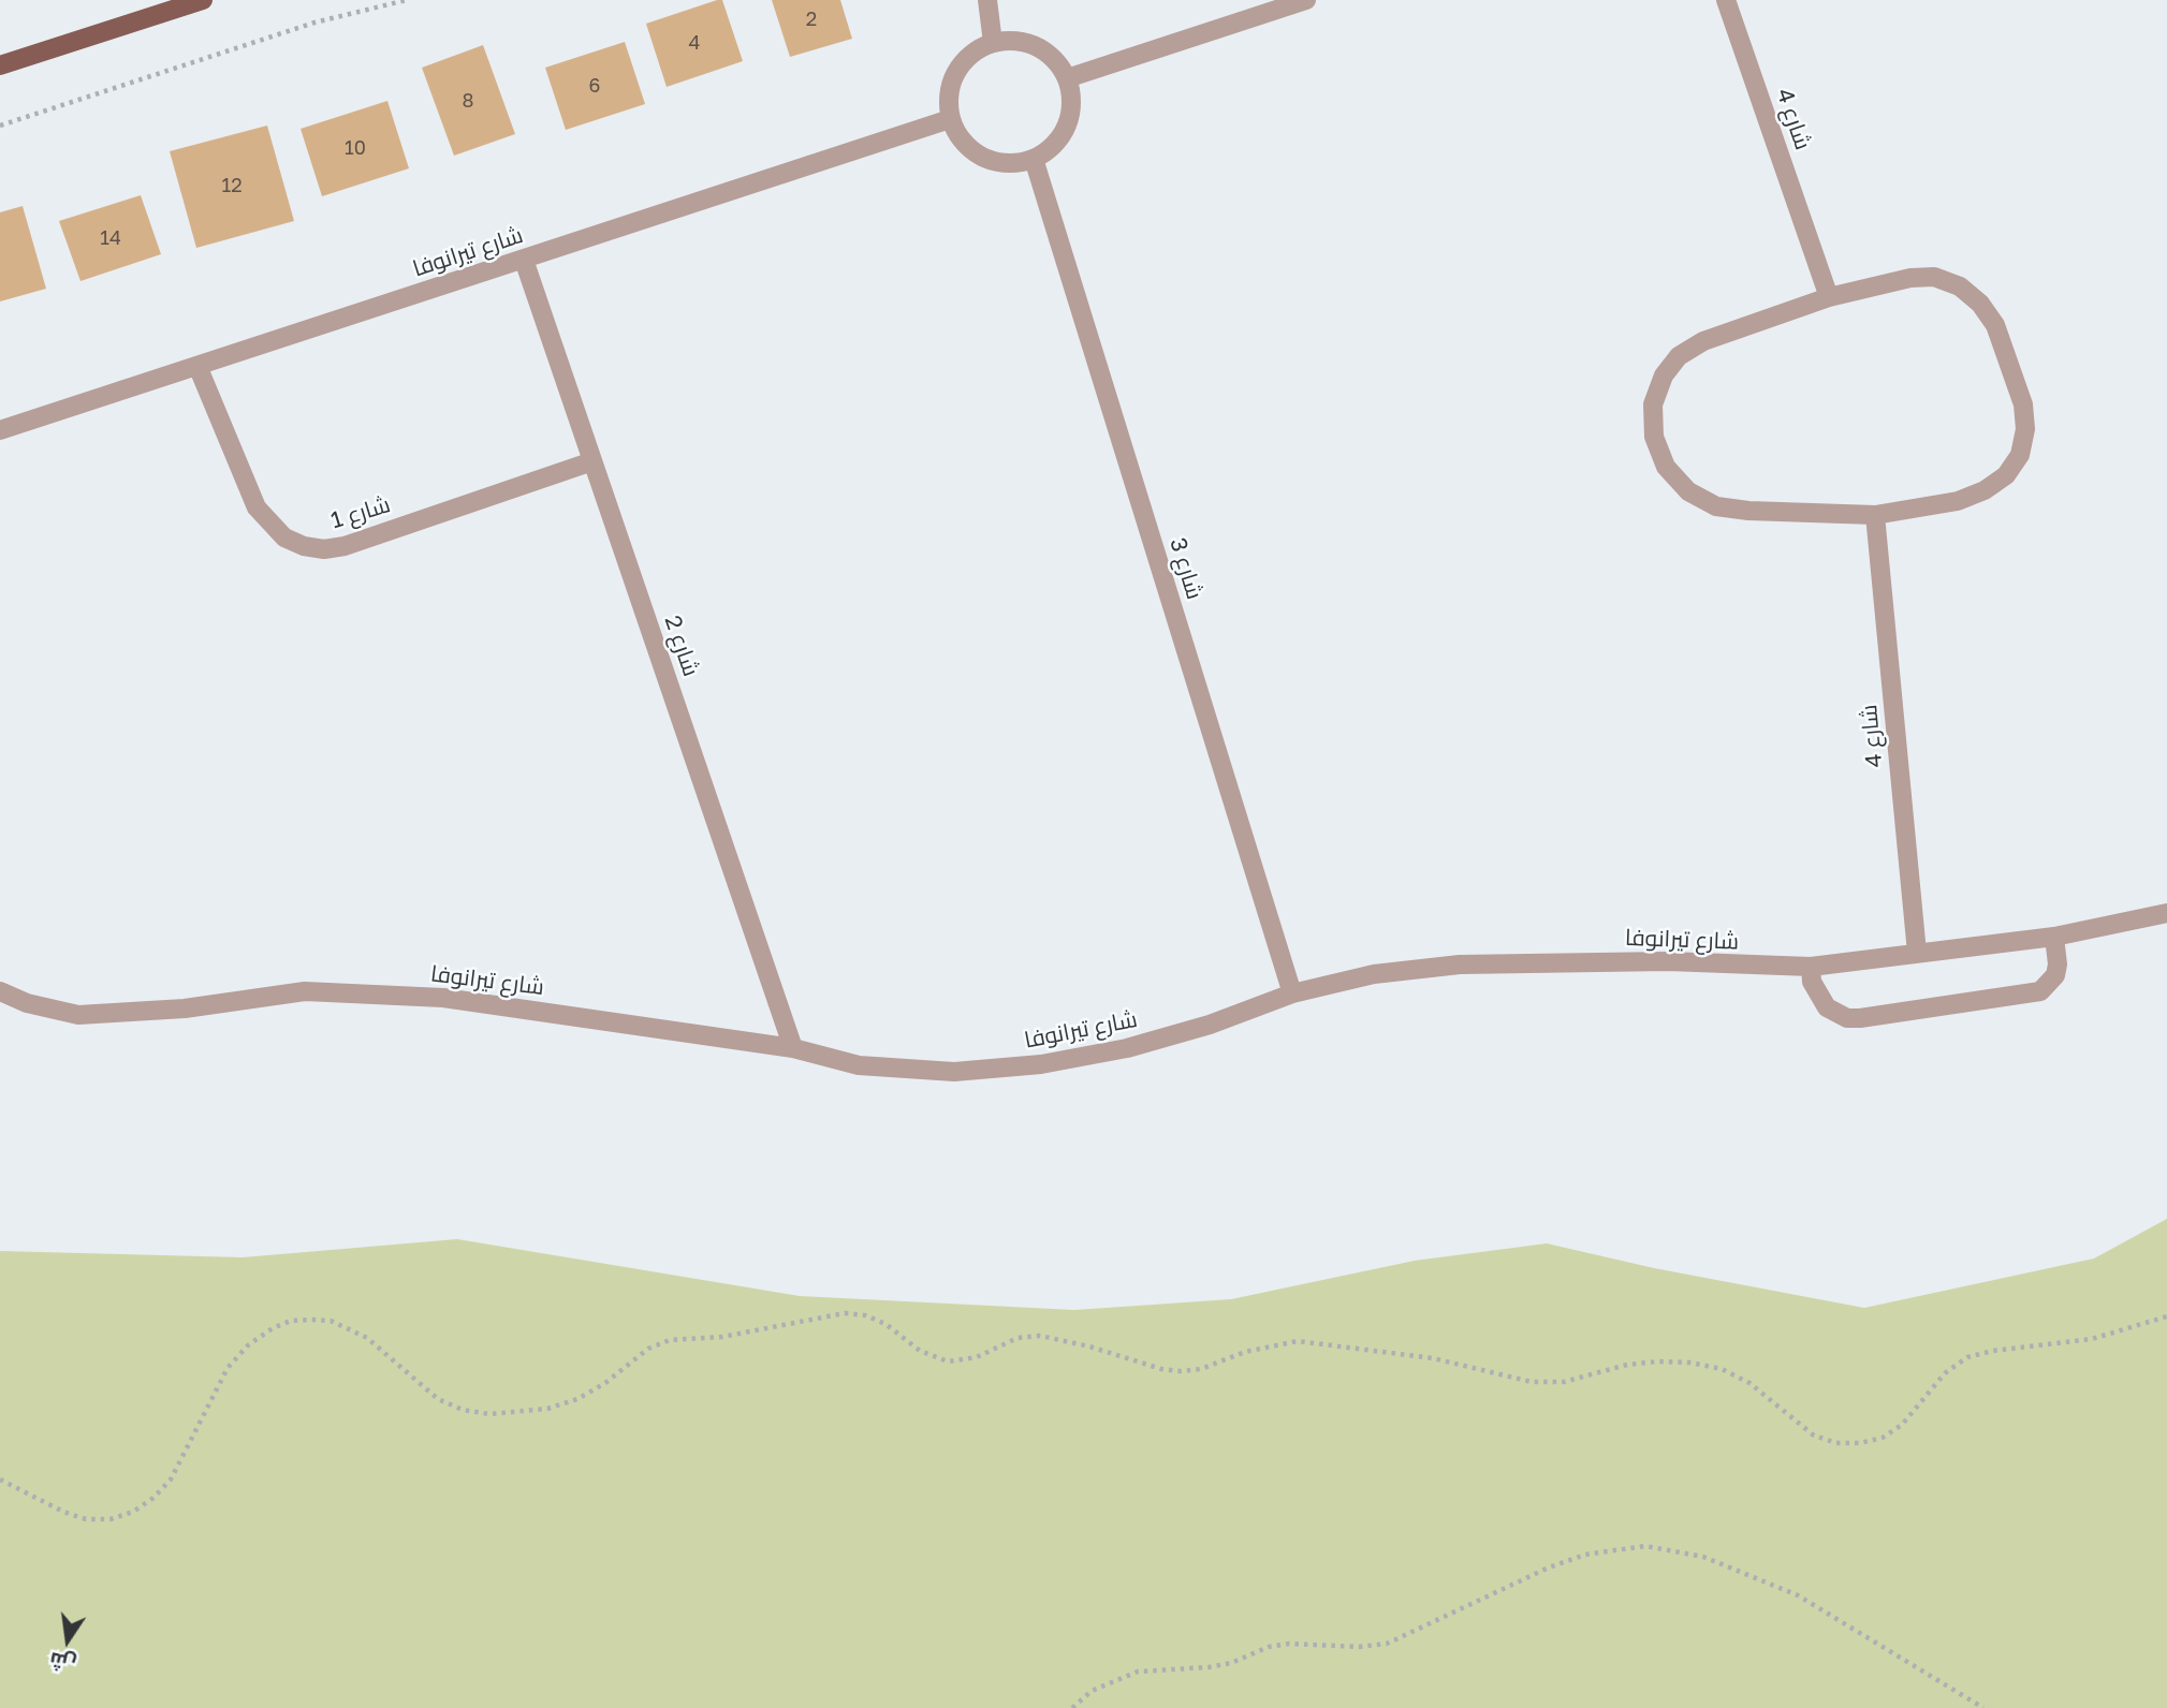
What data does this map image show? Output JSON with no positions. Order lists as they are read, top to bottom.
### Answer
{
  "streets": {
    "street": [
      "شارع 4",
      "شارع تيرانوفا",
      "شارع 1",
      "شارع 3",
      "شارع 2"
    ]
  },
  "crossings": [
    ["شارع 4", "شارع تيرانوفا"],
    ["شارع تيرانوفا", "شارع 1"],
    ["شارع تيرانوفا", "شارع 3"],
    ["شارع تيرانوفا", "شارع 2"],
    ["شارع 1", "شارع 2"]
  ],
  "house_numbers": [
    "2",
    "4",
    "6",
    "8",
    "10",
    "12",
    "14"
  ],
  "north": "bottom"
}
